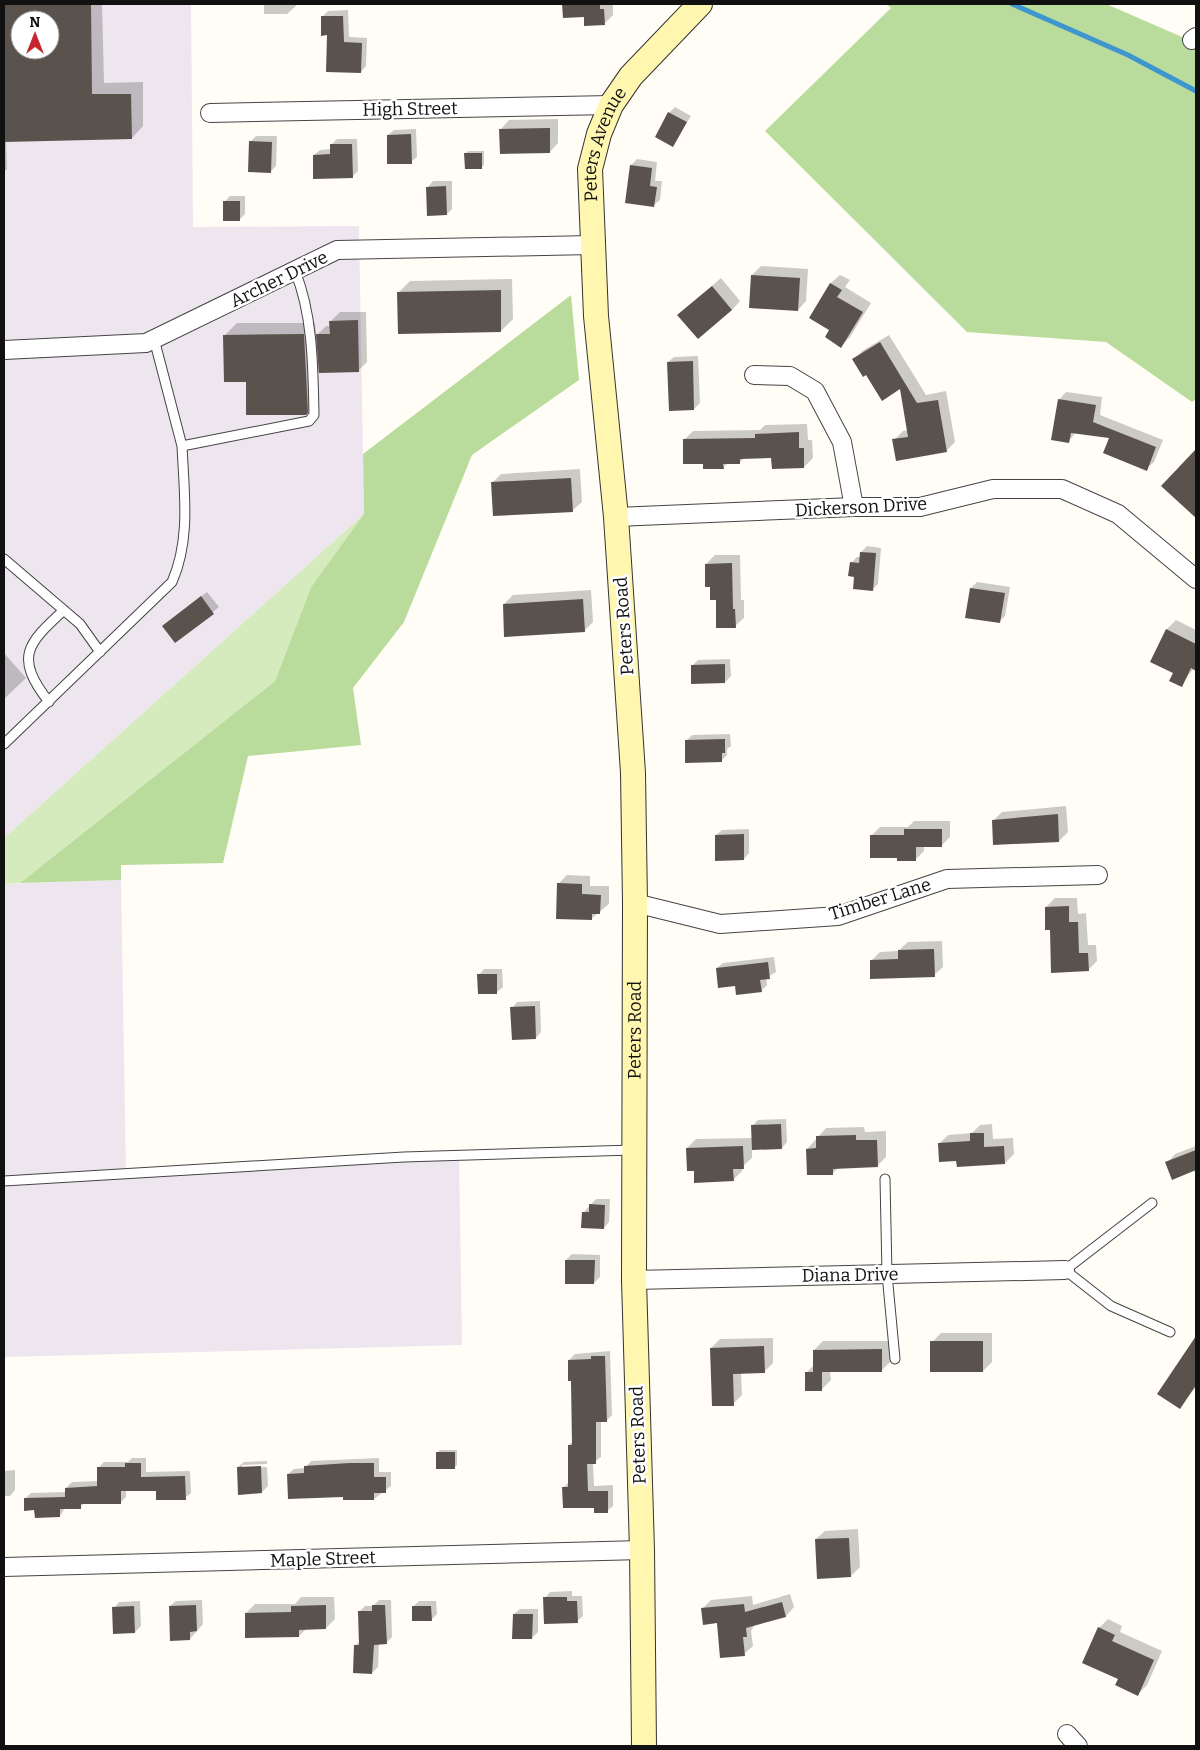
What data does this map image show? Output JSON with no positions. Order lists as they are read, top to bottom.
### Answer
{
  "streets": {
    "street": [
      "High Street",
      "Peters Avenue",
      "Archer Drive",
      "Dickerson Drive",
      "Peters Road",
      "Timber Lane",
      "Diana Drive",
      "Maple Street"
    ]
  },
  "crossings": [
    ["High Street", "Peters Avenue"],
    ["Peters Avenue", "Archer Drive"],
    ["Peters Avenue", "Peters Road"],
    ["Dickerson Drive", "Peters Road"],
    ["Peters Road", "Timber Lane"],
    ["Peters Road", "Diana Drive"],
    ["Peters Road", "Maple Street"]
  ],
  "north": "top"
}
